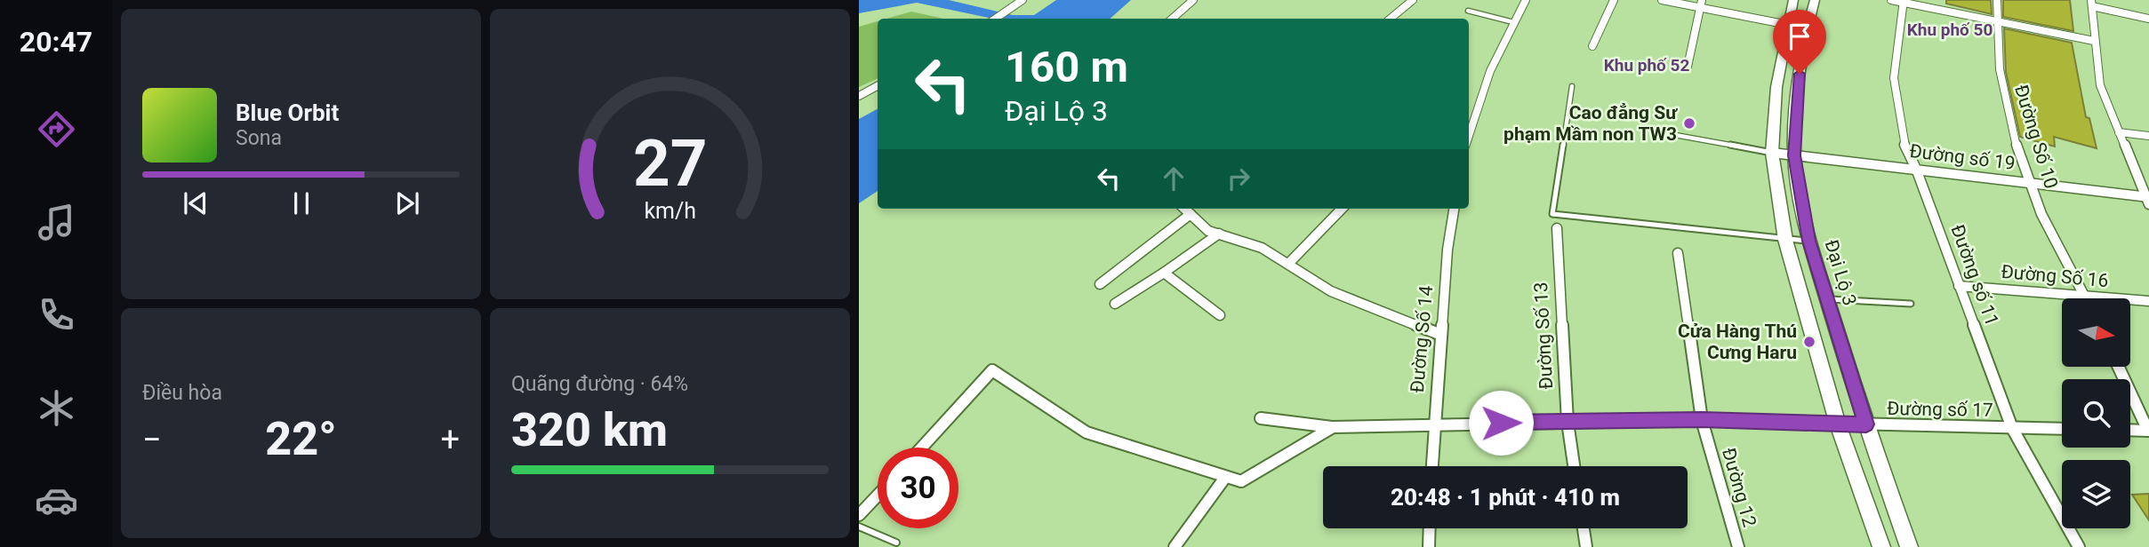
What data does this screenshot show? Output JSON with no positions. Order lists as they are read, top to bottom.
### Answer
{
  "streets": {
    "street": [
      "Đường Số 10",
      "Đường số 19",
      "Đại Lộ 3",
      "Đường số 11",
      "Đường Số 16",
      "Đường Số 13",
      "Đường Số 14",
      "Đường số 17",
      "Đường 12"
    ]
  },
  "crossings": [
    ["Đường Số 10", "Đường số 19"],
    ["Đường Số 10", "Đường Số 16"],
    ["Đường số 19", "Đại Lộ 3"],
    ["Đường số 19", "Đường số 11"],
    ["Đại Lộ 3", "Đường số 17"],
    ["Đường số 11", "Đường Số 16"],
    ["Đường số 11", "Đường số 17"],
    ["Đường Số 13", "Đường số 17"],
    ["Đường Số 14", "Đường số 17"],
    ["Đường số 17", "Đường 12"]
  ],
  "districts": ["Khu phố 50", "Khu phố 52"],
  "places": ["Cao đẳng Sư phạm Mầm non TW3", "Cửa Hàng Thú Cưng Haru"],
  "north": "right",
  "page": {
    "tabs": "20:47",
    "turn": ["160 m", "Đại Lộ 3"],
    "song": ["Blue Orbit", "Sona"],
    "tile": [
      "Điều hòa",
      ["Quãng đường · 64%", "320 km"]
    ],
    "heat": ["−", "22°", "+"],
    "limit": "30",
    "trip": "20:48 · 1 phút · 410 m",
    "gauge": ["27", "km/h"]
  }
}
